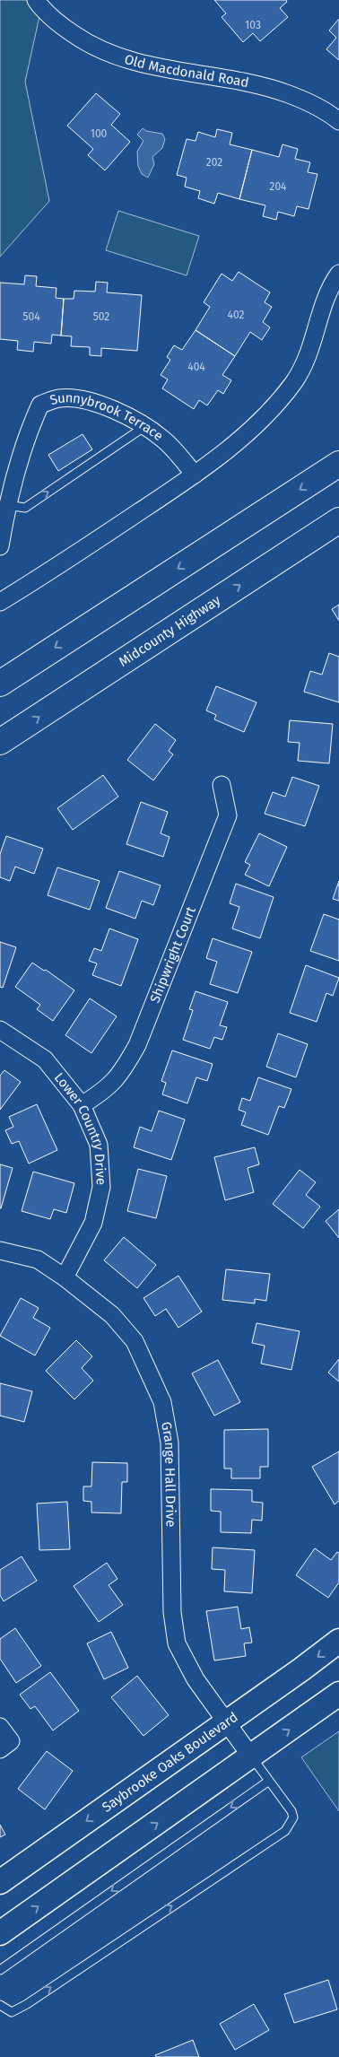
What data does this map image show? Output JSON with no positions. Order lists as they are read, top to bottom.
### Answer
{
  "streets": {
    "main road": ["Midcounty Highway"],
    "street": [
      "Old Macdonald Road",
      "Sunnybrook Terrace",
      "Shipwright Court",
      "Lower Country Drive",
      "Grange Hall Drive",
      "Saybrooke Oaks Boulevard"
    ]
  },
  "crossings": [
    ["Shipwright Court", "Lower Country Drive"],
    ["Lower Country Drive", "Grange Hall Drive"],
    ["Grange Hall Drive", "Saybrooke Oaks Boulevard"]
  ],
  "house_numbers": [
    "103",
    "100",
    "202",
    "204",
    "402",
    "504",
    "502",
    "404"
  ]
}
